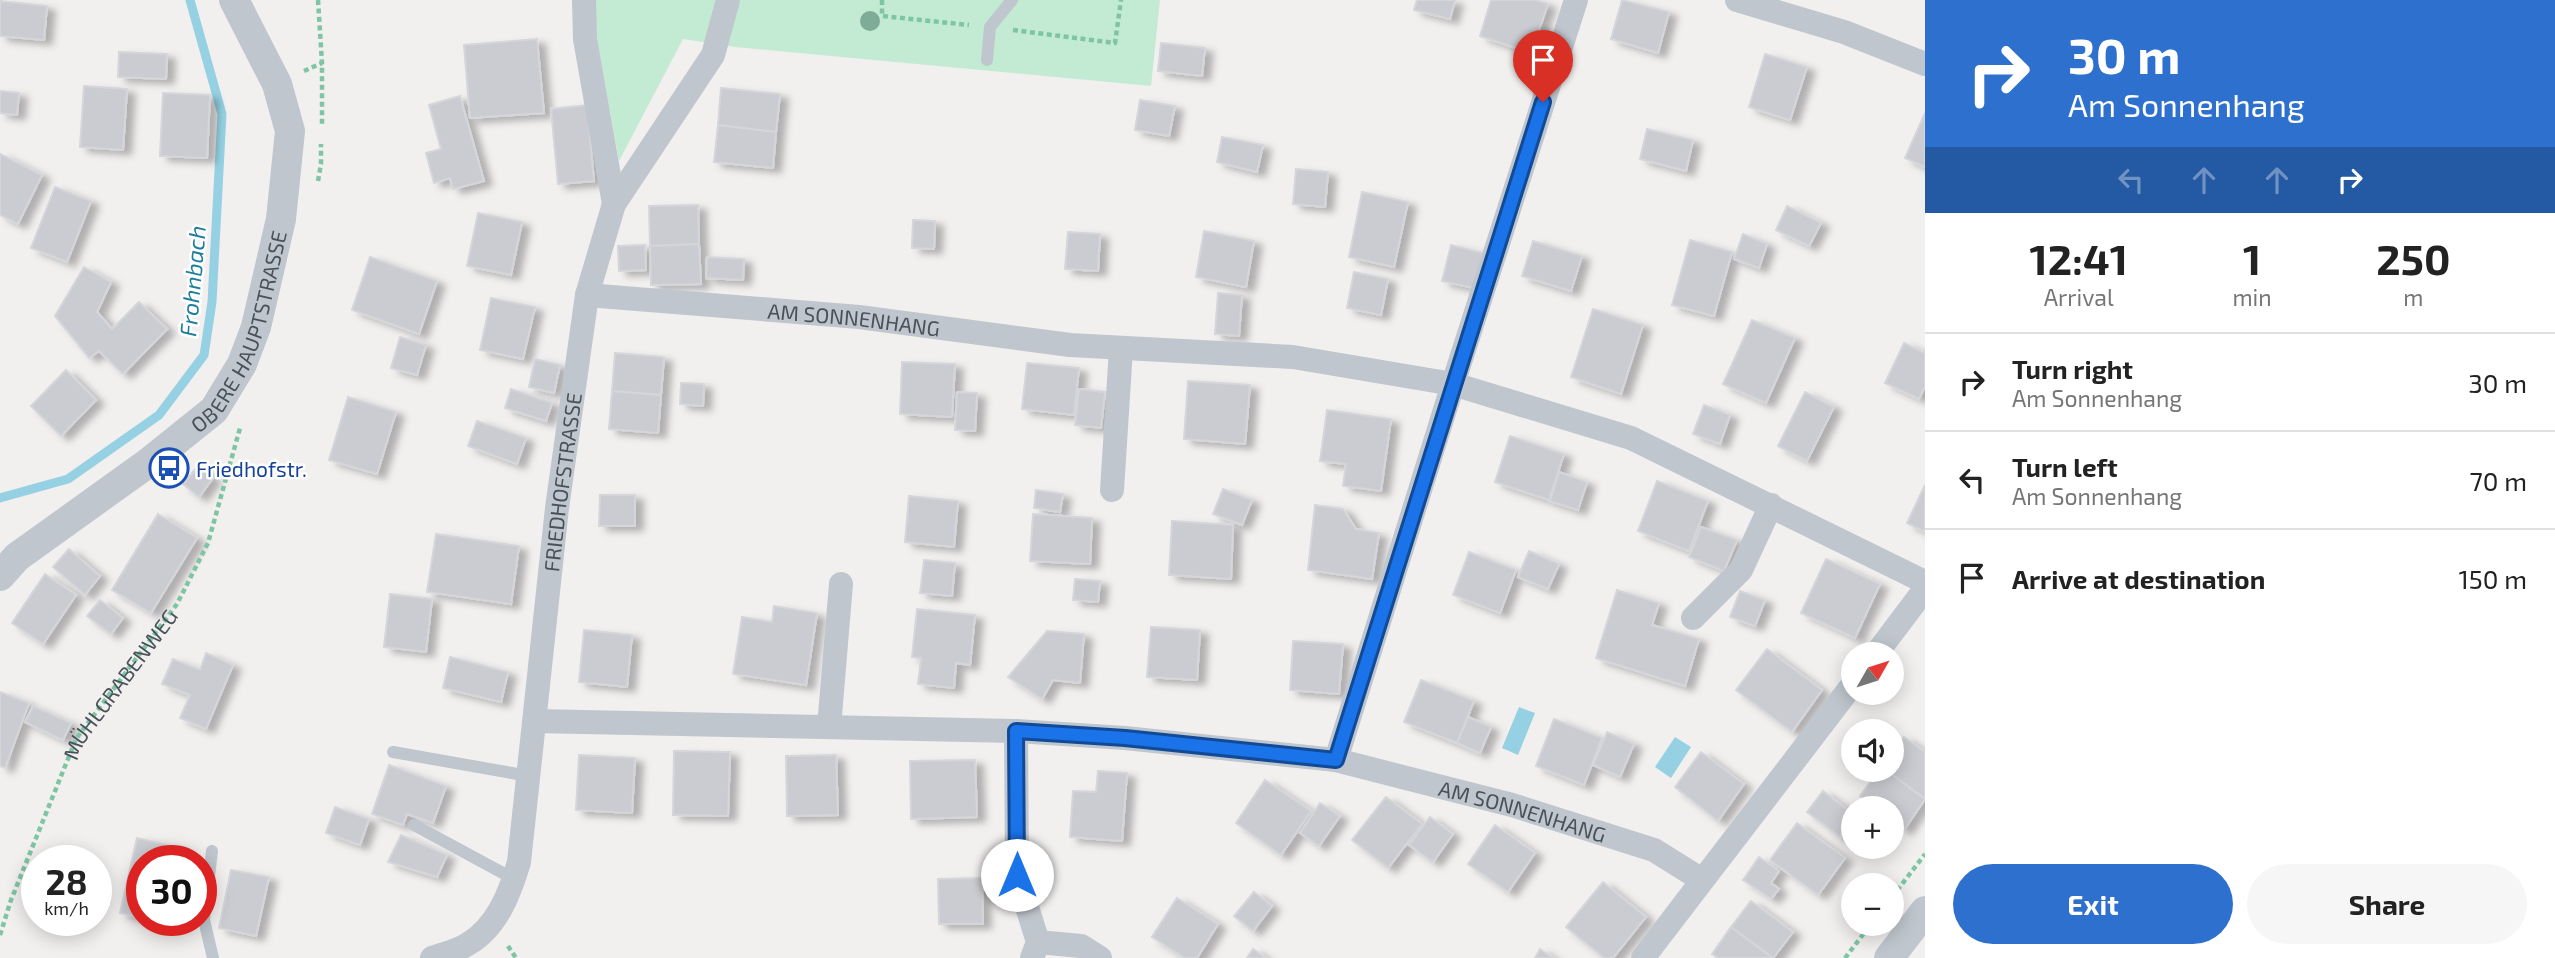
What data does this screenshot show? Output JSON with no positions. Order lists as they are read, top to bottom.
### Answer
{
  "streets": {
    "street": ["AM SONNENHANG", "OBERE HAUPTSTRASSE", "FRIEDHOFSTRASSE"],
    "path": ["MÜHLGRABENWEG"]
  },
  "crossings": [
    ["AM SONNENHANG", "FRIEDHOFSTRASSE"]
  ],
  "water": ["Frohnbach"],
  "places": {
    "bus stop": ["Friedhofstr."]
  },
  "north": "top right",
  "page": {
    "turn": ["30 m", "Am Sonnenhang"],
    "eta": [
      "12:41",
      "Arrival",
      "1",
      "min",
      "250",
      "m"
    ],
    "list": [
      {
        "name": "Turn right",
        "note": "Am Sonnenhang",
        "value": "30 m"
      },
      {
        "name": "Turn left",
        "note": "Am Sonnenhang",
        "value": "70 m"
      },
      {
        "name": "Arrive at destination",
        "value": "150 m"
      }
    ],
    "map_buttons": ["+", "−"],
    "speed": "28 km/h",
    "limit": "30",
    "buttons": ["Exit", "Share"]
  }
}
